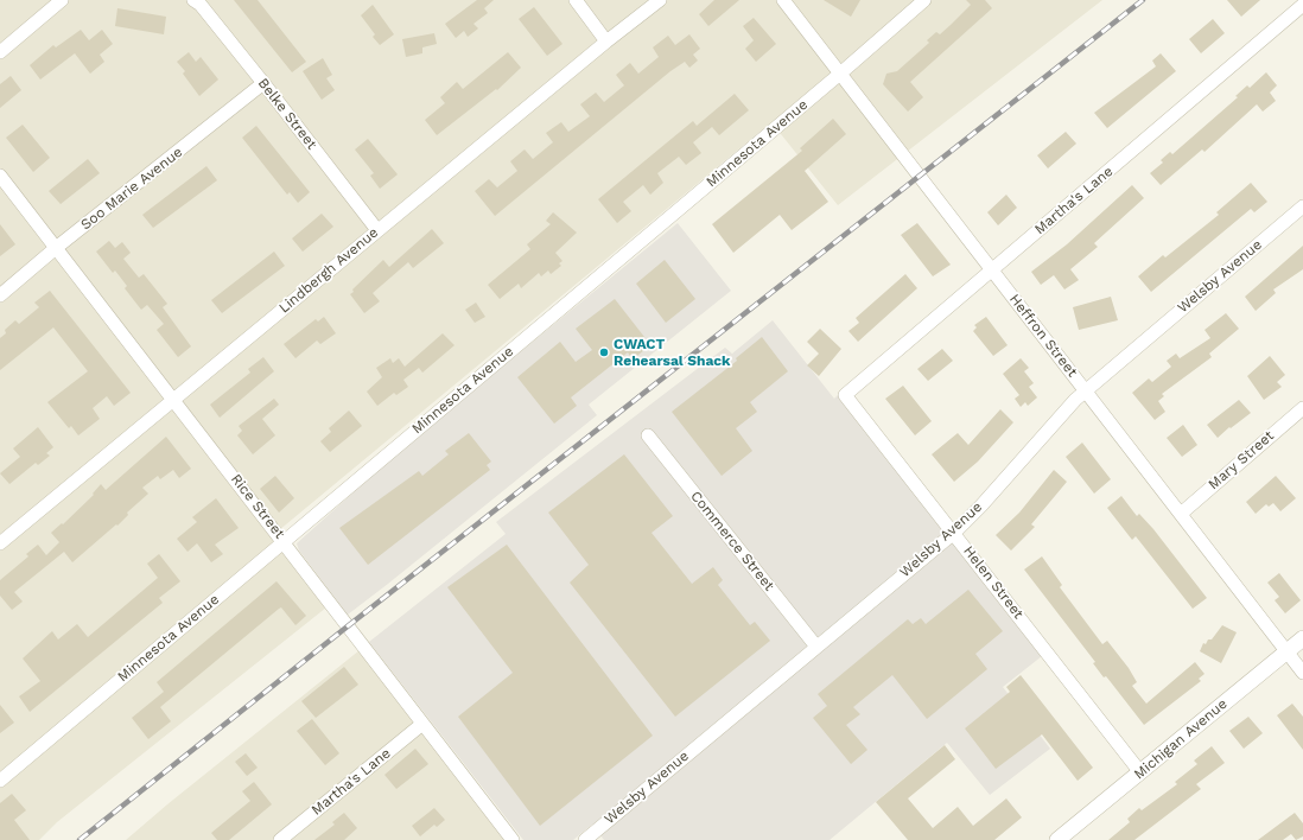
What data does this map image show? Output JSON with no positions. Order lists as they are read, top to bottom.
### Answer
{
  "streets": {
    "street": [
      "Belke Street",
      "Minnesota Avenue",
      "Soo Marie Avenue",
      "Martha's Lane",
      "Lindbergh Avenue",
      "Welsby Avenue",
      "Heffron Street",
      "Mary Street",
      "Rice Street",
      "Commerce Street",
      "Helen Street",
      "Michigan Avenue"
    ]
  },
  "crossings": [
    ["Belke Street", "Soo Marie Avenue"],
    ["Belke Street", "Lindbergh Avenue"],
    ["Minnesota Avenue", "Heffron Street"],
    ["Minnesota Avenue", "Rice Street"],
    ["Soo Marie Avenue", "Rice Street"],
    ["Martha's Lane", "Heffron Street"],
    ["Martha's Lane", "Rice Street"],
    ["Martha's Lane", "Helen Street"],
    ["Lindbergh Avenue", "Rice Street"],
    ["Welsby Avenue", "Heffron Street"],
    ["Welsby Avenue", "Commerce Street"],
    ["Welsby Avenue", "Helen Street"],
    ["Heffron Street", "Mary Street"],
    ["Heffron Street", "Michigan Avenue"],
    ["Helen Street", "Michigan Avenue"]
  ],
  "places": ["CWACT Rehearsal Shack"]
}
